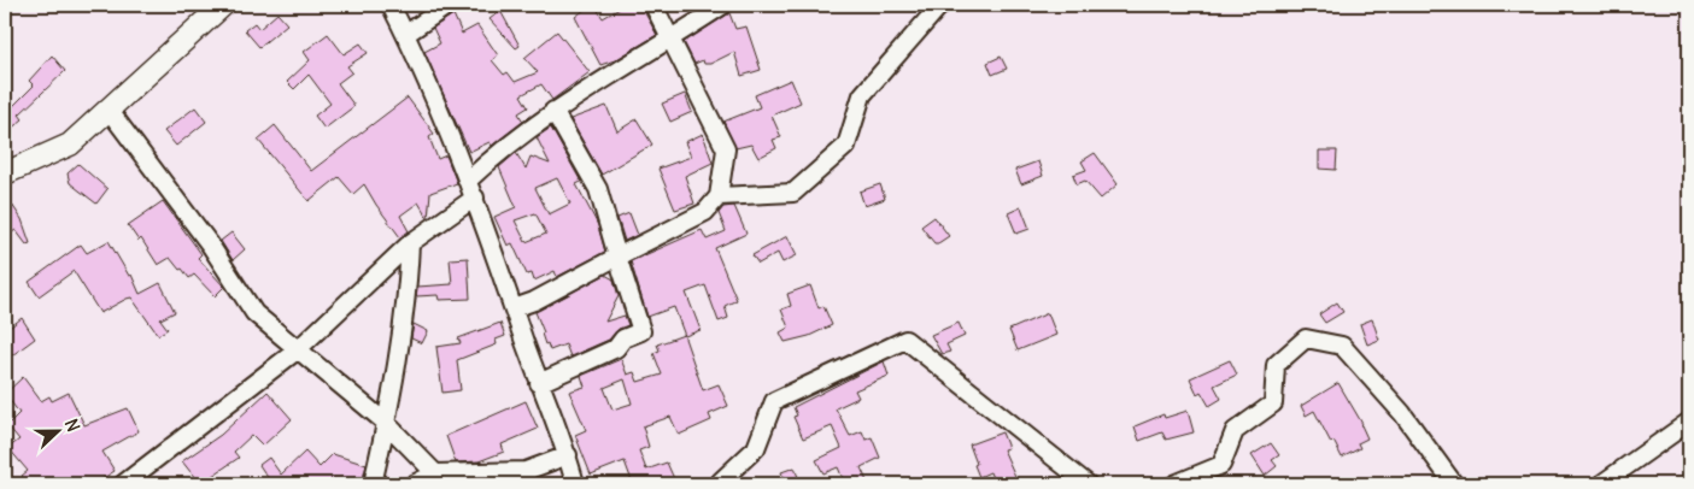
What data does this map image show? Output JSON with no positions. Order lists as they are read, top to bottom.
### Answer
{
  "north": "right"
}
